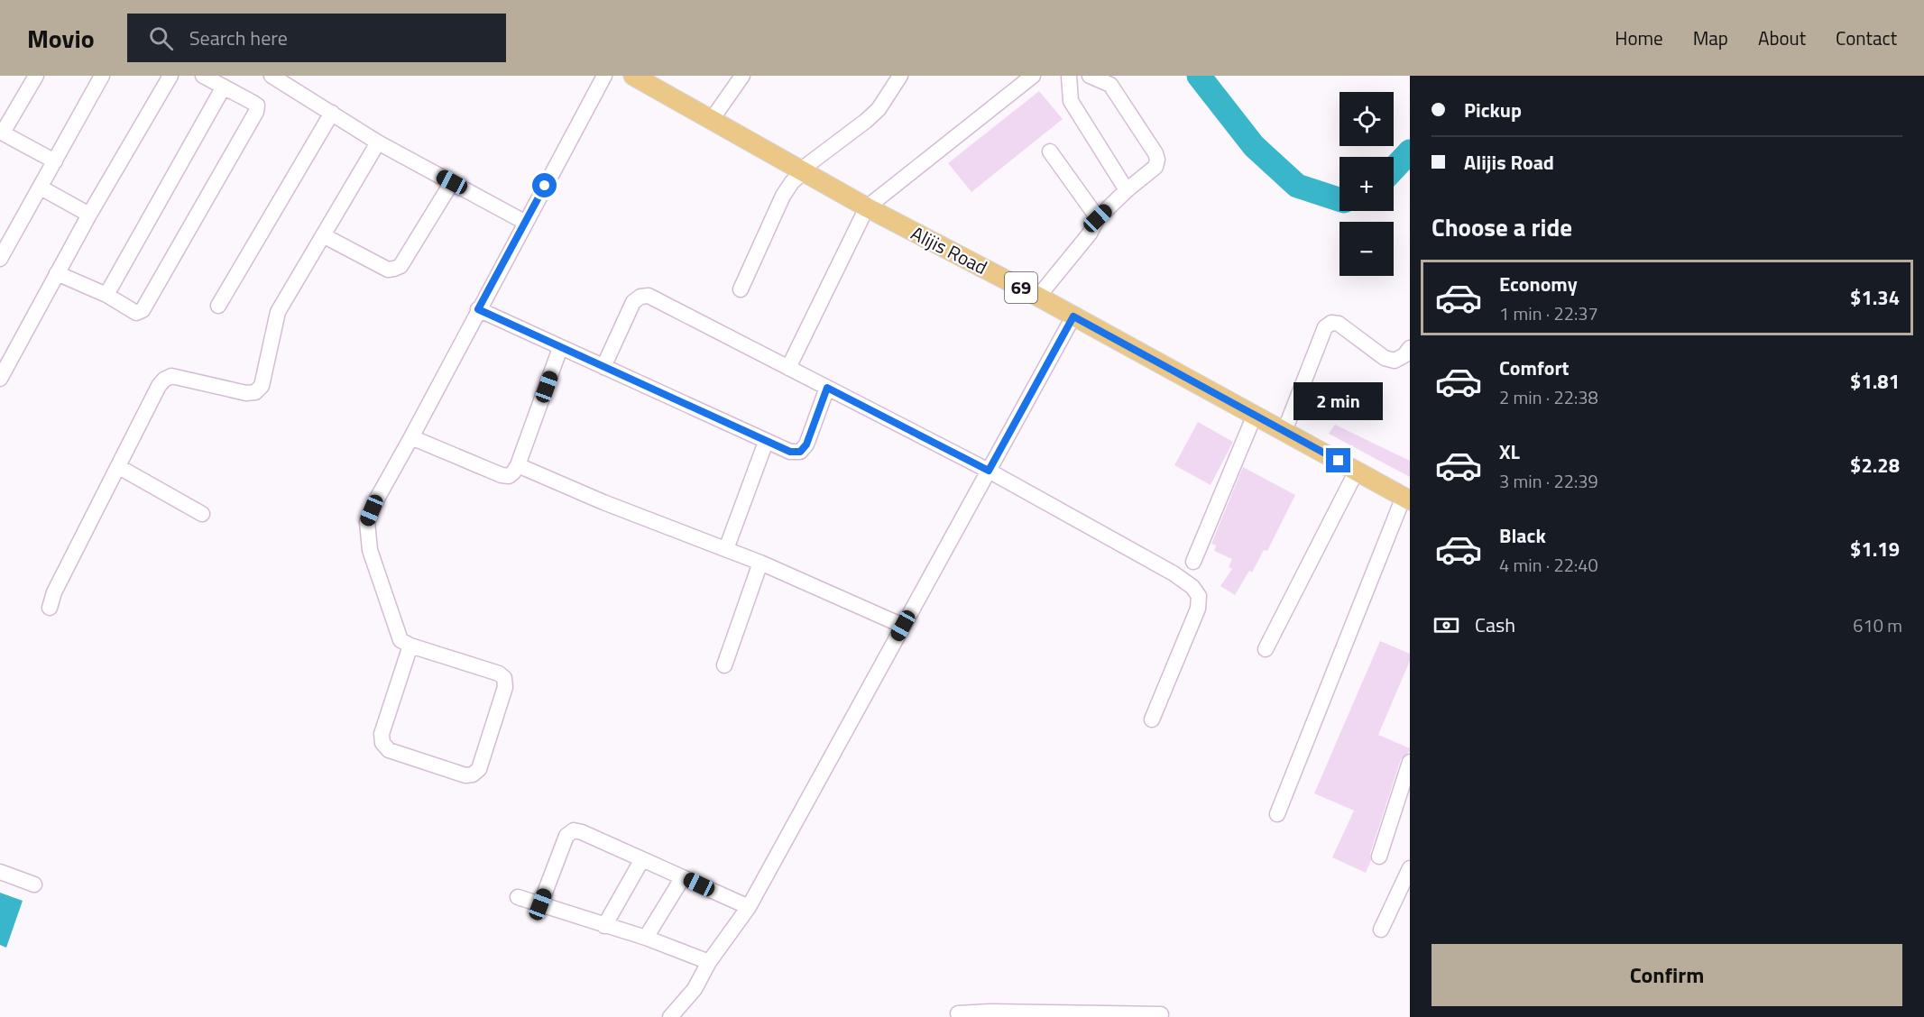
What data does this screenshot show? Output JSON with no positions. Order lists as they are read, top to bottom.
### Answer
{
  "streets": {
    "main road": ["Alijis Road", "69"]
  },
  "page": {
    "header": "Movio",
    "search": "Search here",
    "nav": [
      "Home",
      "Map",
      "About",
      "Contact"
    ],
    "banner": ["Pickup", "Alijis Road"],
    "map_buttons": ["+", "−"],
    "heading": "Choose a ride",
    "list": [
      {
        "name": "Economy",
        "note": "1 min · 22:37",
        "value": "$1.34"
      },
      {
        "name": "Comfort",
        "note": "2 min · 22:38",
        "value": "$1.81"
      },
      {
        "name": "XL",
        "note": "3 min · 22:39",
        "value": "$2.28"
      },
      {
        "name": "Black",
        "note": "4 min · 22:40",
        "value": "$1.19"
      }
    ],
    "bubble": "2 min",
    "pay": ["Cash", "610 m"],
    "buttons": "Confirm"
  }
}
